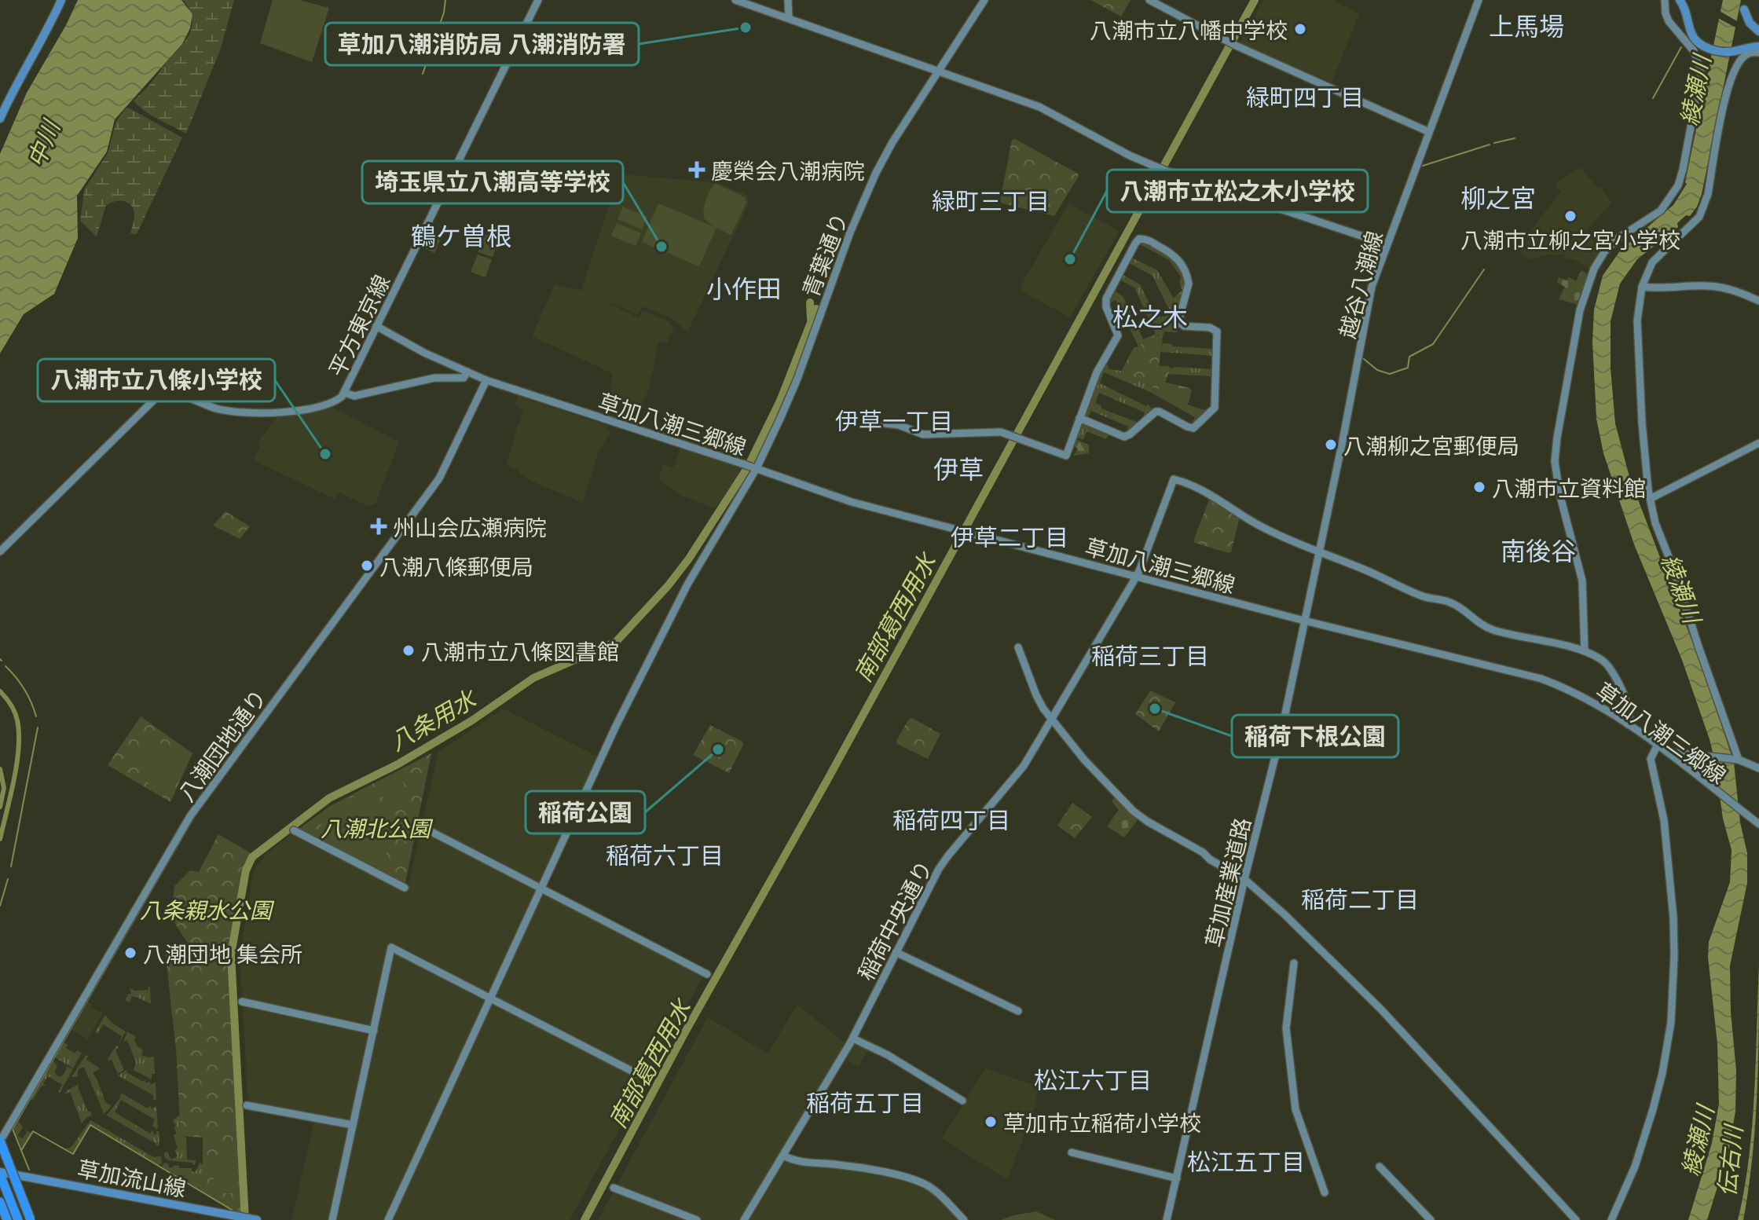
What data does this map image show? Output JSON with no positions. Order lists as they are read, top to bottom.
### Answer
{
  "streets": {
    "main road": ["草加流山線"],
    "street": [
      "青葉通り",
      "越谷八潮線",
      "平方東京線",
      "草加八潮三郷線",
      "八潮団地通り",
      "草加産業道路",
      "稲荷中央通り"
    ]
  },
  "crossings": [
    ["青葉通り", "草加八潮三郷線"],
    ["越谷八潮線", "草加産業道路"],
    ["越谷八潮線", "稲荷中央通り"],
    ["平方東京線", "草加八潮三郷線"],
    ["草加八潮三郷線", "八潮団地通り"],
    ["草加八潮三郷線", "草加産業道路"],
    ["草加八潮三郷線", "稲荷中央通り"],
    ["草加産業道路", "稲荷中央通り"]
  ],
  "districts": [
    "上馬場",
    "緑町四丁目",
    "柳之宮",
    "緑町三丁目",
    "鶴ケ曽根",
    "小作田",
    "松之木",
    "伊草一丁目",
    "伊草",
    "伊草二丁目",
    "南後谷",
    "稲荷三丁目",
    "稲荷四丁目",
    "稲荷六丁目",
    "稲荷二丁目",
    "松江六丁目",
    "稲荷五丁目",
    "松江五丁目"
  ],
  "water": [
    "綾瀬川",
    "中川",
    "南部葛西用水",
    "八条用水",
    "伝右川"
  ],
  "parks": ["八潮北公園", "八条親水公園"],
  "places": {
    "other": [
      "草加八潮消防局 八潮消防署",
      "八潮市立八幡中学校",
      "八潮市立柳之宮小学校",
      "埼玉県立八潮高等学校",
      "八潮市立松之木小学校",
      "八潮柳之宮郵便局",
      "八潮市立八條小学校",
      "八潮市立資料館",
      "八潮八條郵便局",
      "八潮市立八條図書館",
      "稲荷下根公園",
      "稲荷公園",
      "八潮団地 集会所",
      "草加市立稲荷小学校"
    ],
    "health": ["慶榮会八潮病院", "州山会広瀬病院"]
  }
}
